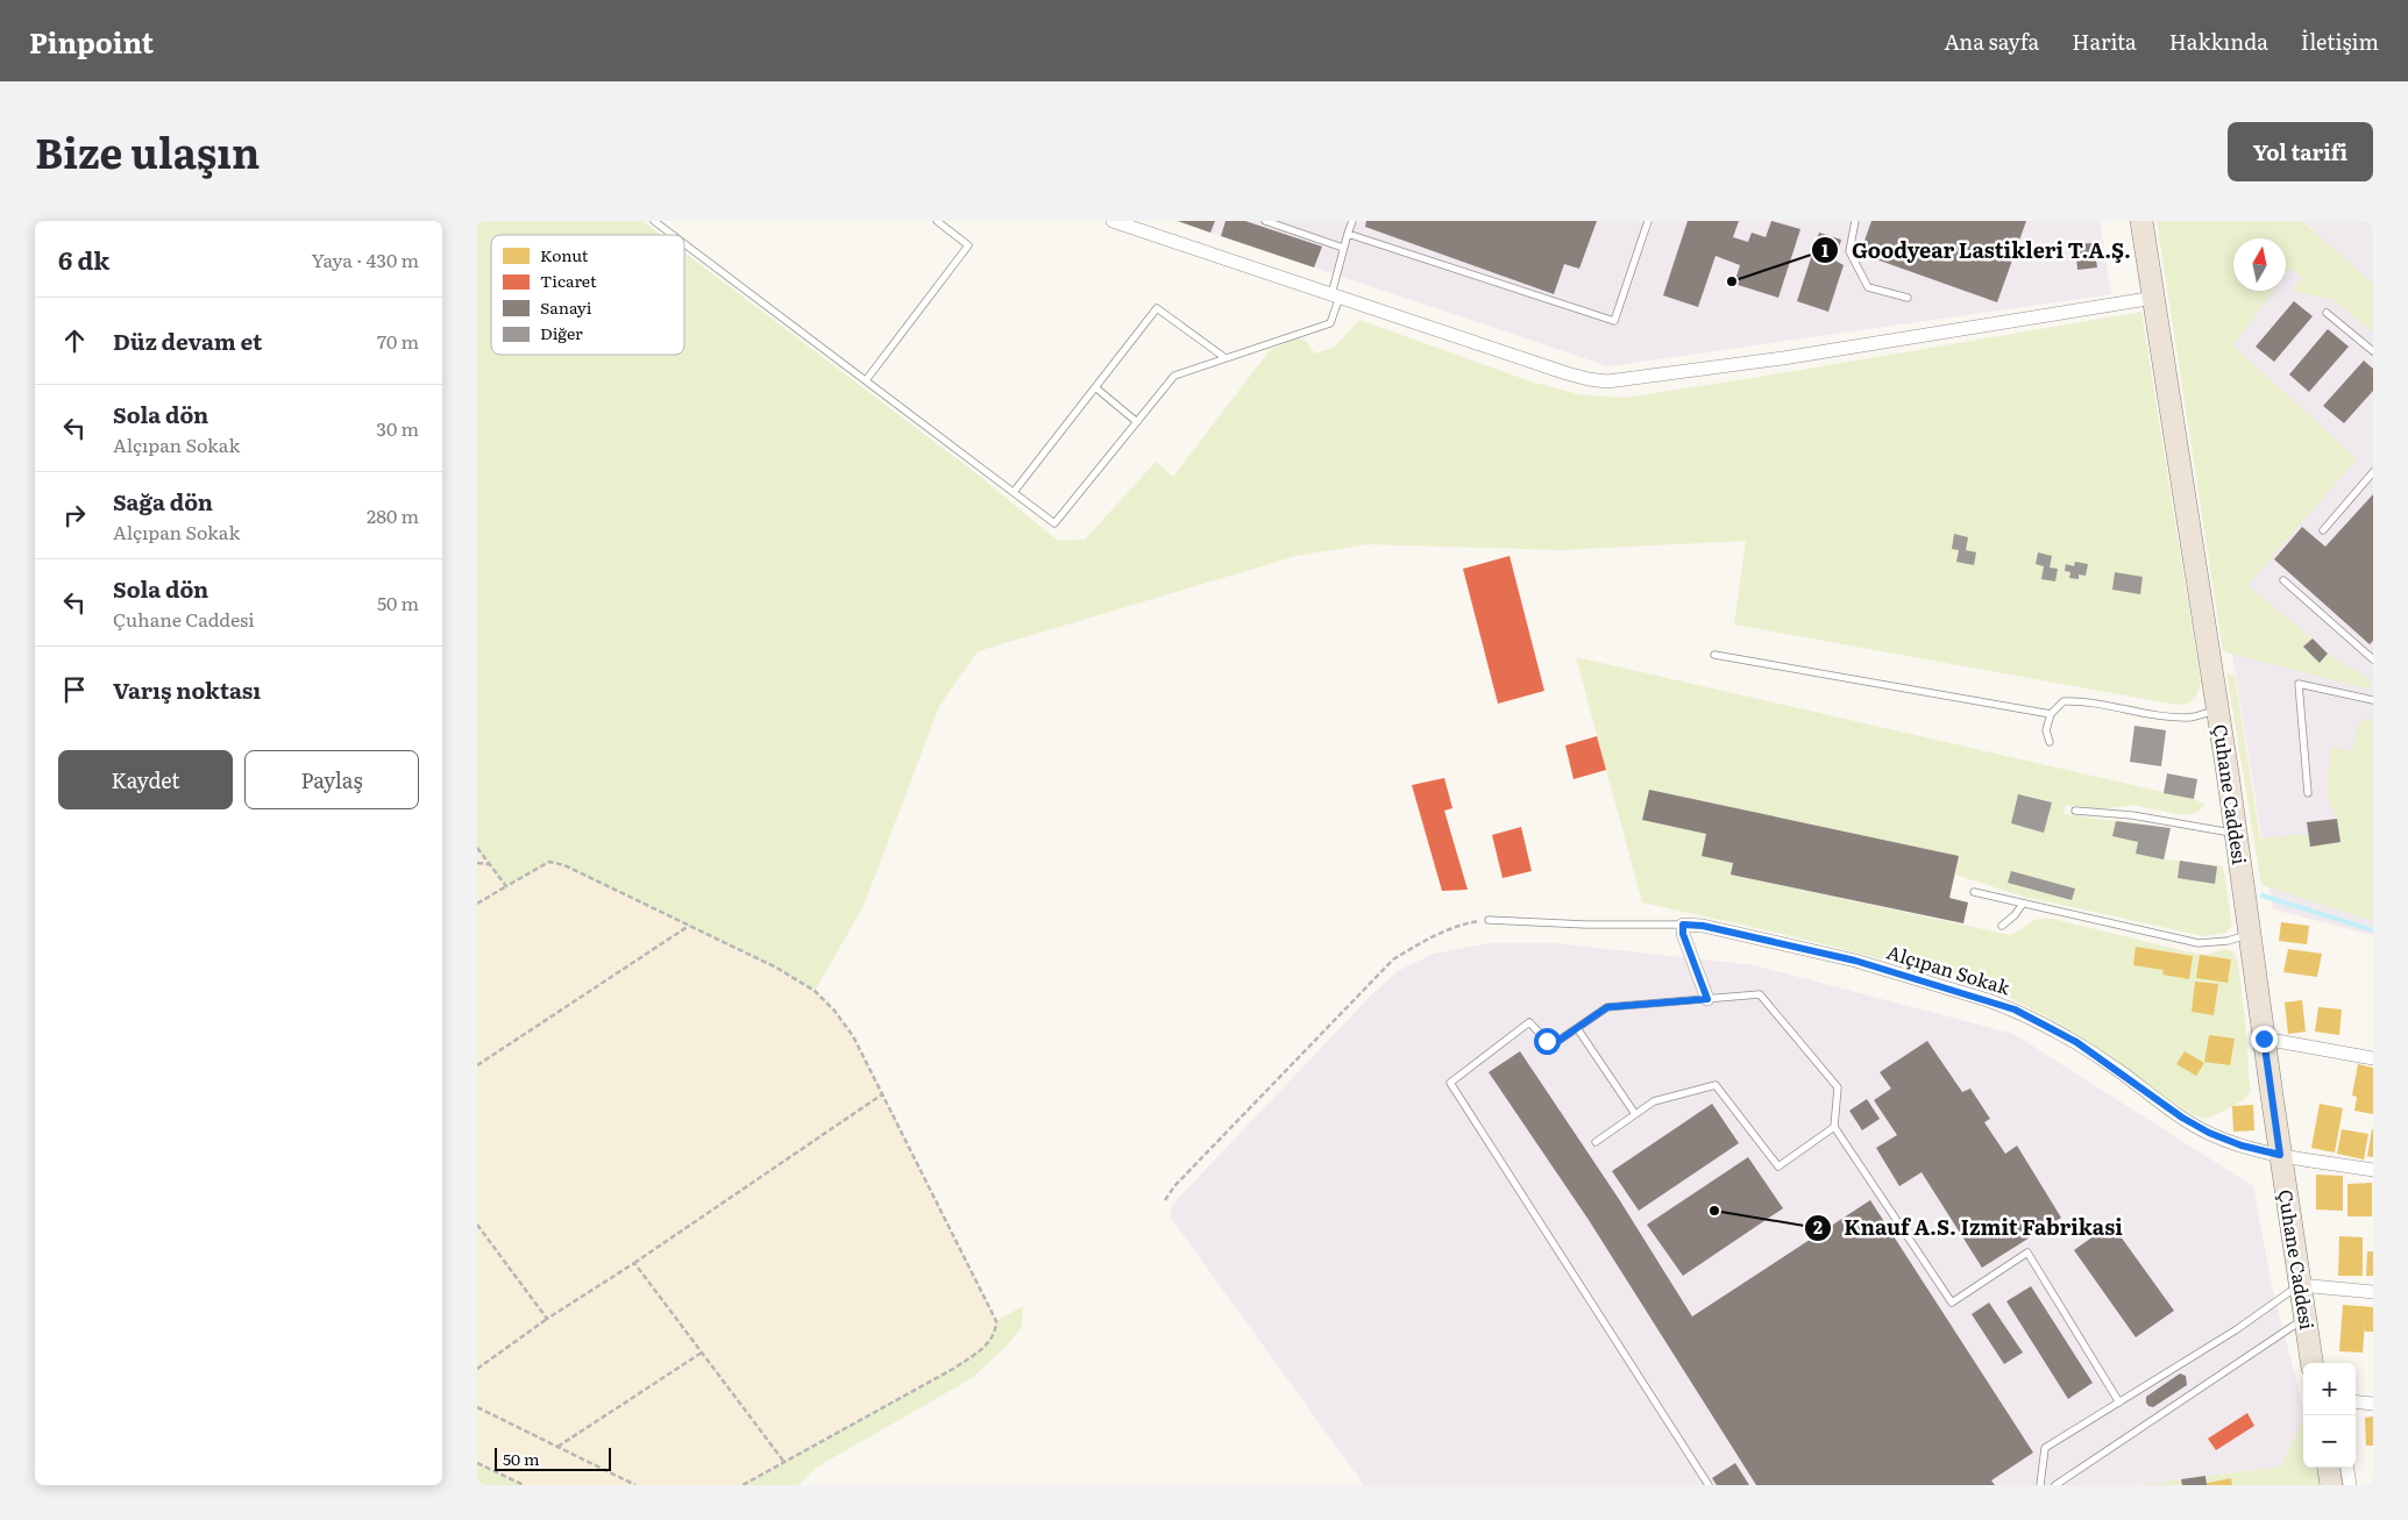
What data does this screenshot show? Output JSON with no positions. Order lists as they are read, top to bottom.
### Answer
{
  "streets": {
    "main road": ["Çuhane Caddesi"],
    "street": ["Alçıpan Sokak"]
  },
  "crossings": [
    ["Çuhane Caddesi", "Alçıpan Sokak"]
  ],
  "places": ["Goodyear Lastikleri T.A.Ş.", "Knauf A.S. Izmit Fabrikasi"],
  "legend": [
    "Konut",
    "Ticaret",
    "Sanayi",
    "Diğer"
  ],
  "scale_bar": "50 m",
  "north": "top",
  "page": {
    "header": "Pinpoint",
    "nav": [
      "Ana sayfa",
      "Harita",
      "Hakkında",
      "İletişim"
    ],
    "title": "Bize ulaşın",
    "buttons": [
      "Yol tarifi",
      ["Kaydet", "Paylaş"]
    ],
    "heading": ["6 dk", "Yaya · 430 m"],
    "list": [
      ["Düz devam et", "70 m"],
      ["Sola dön", "Alçıpan Sokak", "30 m"],
      ["Sağa dön", "Alçıpan Sokak", "280 m"],
      ["Sola dön", "Çuhane Caddesi", "50 m"],
      "Varış noktası"
    ],
    "map_buttons": ["+", "−"],
    "scale": "50 m"
  }
}
